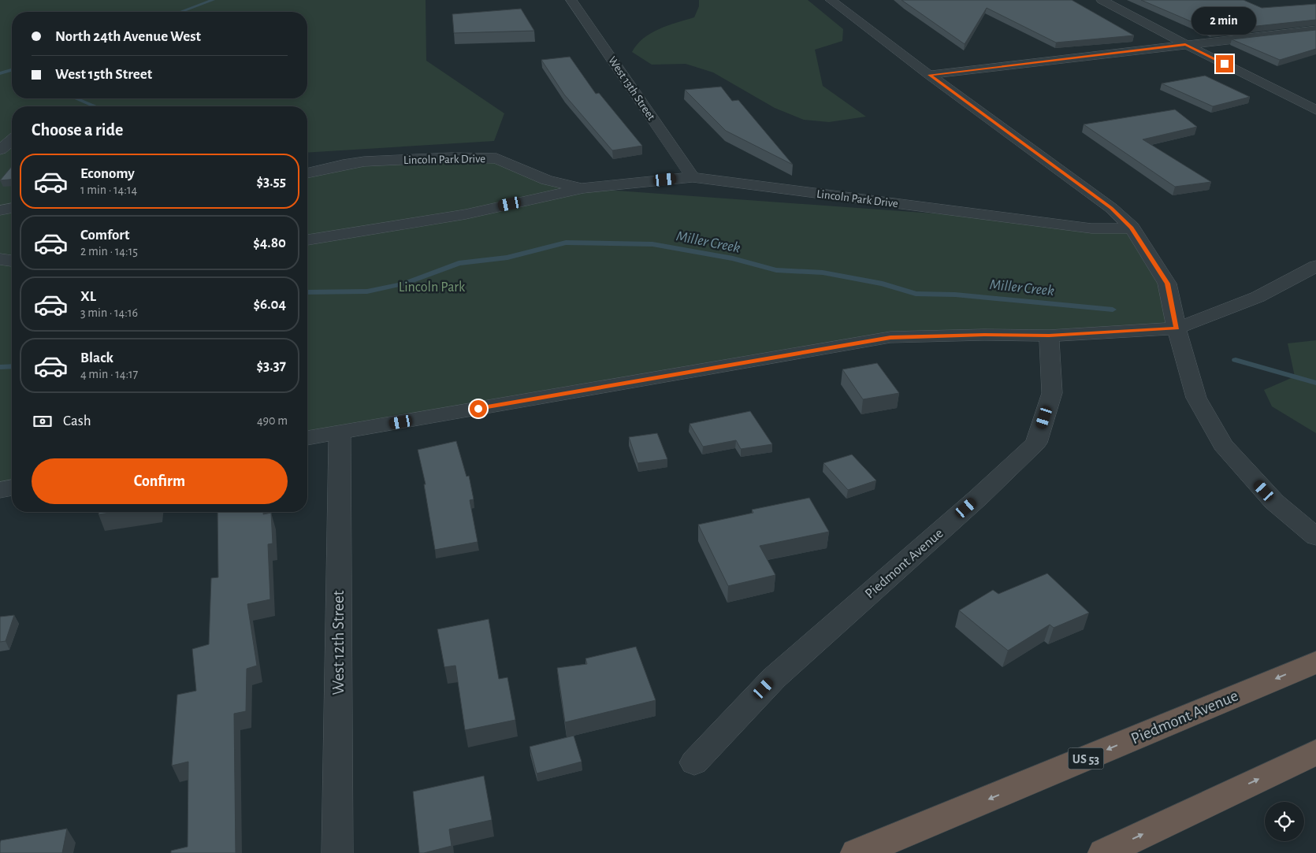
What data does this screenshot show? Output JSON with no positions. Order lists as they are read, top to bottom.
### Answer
{
  "streets": {
    "highway": ["Piedmont Avenue", "US 53"],
    "street": ["West 13th Street", "Lincoln Park Drive", "West 12th Street"]
  },
  "crossings": [
    ["West 13th Street", "Lincoln Park Drive"]
  ],
  "one_way": ["Piedmont Avenue"],
  "water": ["Miller Creek"],
  "parks": ["Lincoln Park"],
  "page": {
    "bubble": "2 min",
    "banner": ["North 24th Avenue West", "West 15th Street"],
    "heading": "Choose a ride",
    "list": [
      {
        "name": "Economy",
        "note": "1 min · 14:14",
        "value": "$3.55"
      },
      {
        "name": "Comfort",
        "note": "2 min · 14:15",
        "value": "$4.80"
      },
      {
        "name": "XL",
        "note": "3 min · 14:16",
        "value": "$6.04"
      },
      {
        "name": "Black",
        "note": "4 min · 14:17",
        "value": "$3.37"
      }
    ],
    "pay": ["Cash", "490 m"],
    "buttons": "Confirm"
  }
}
